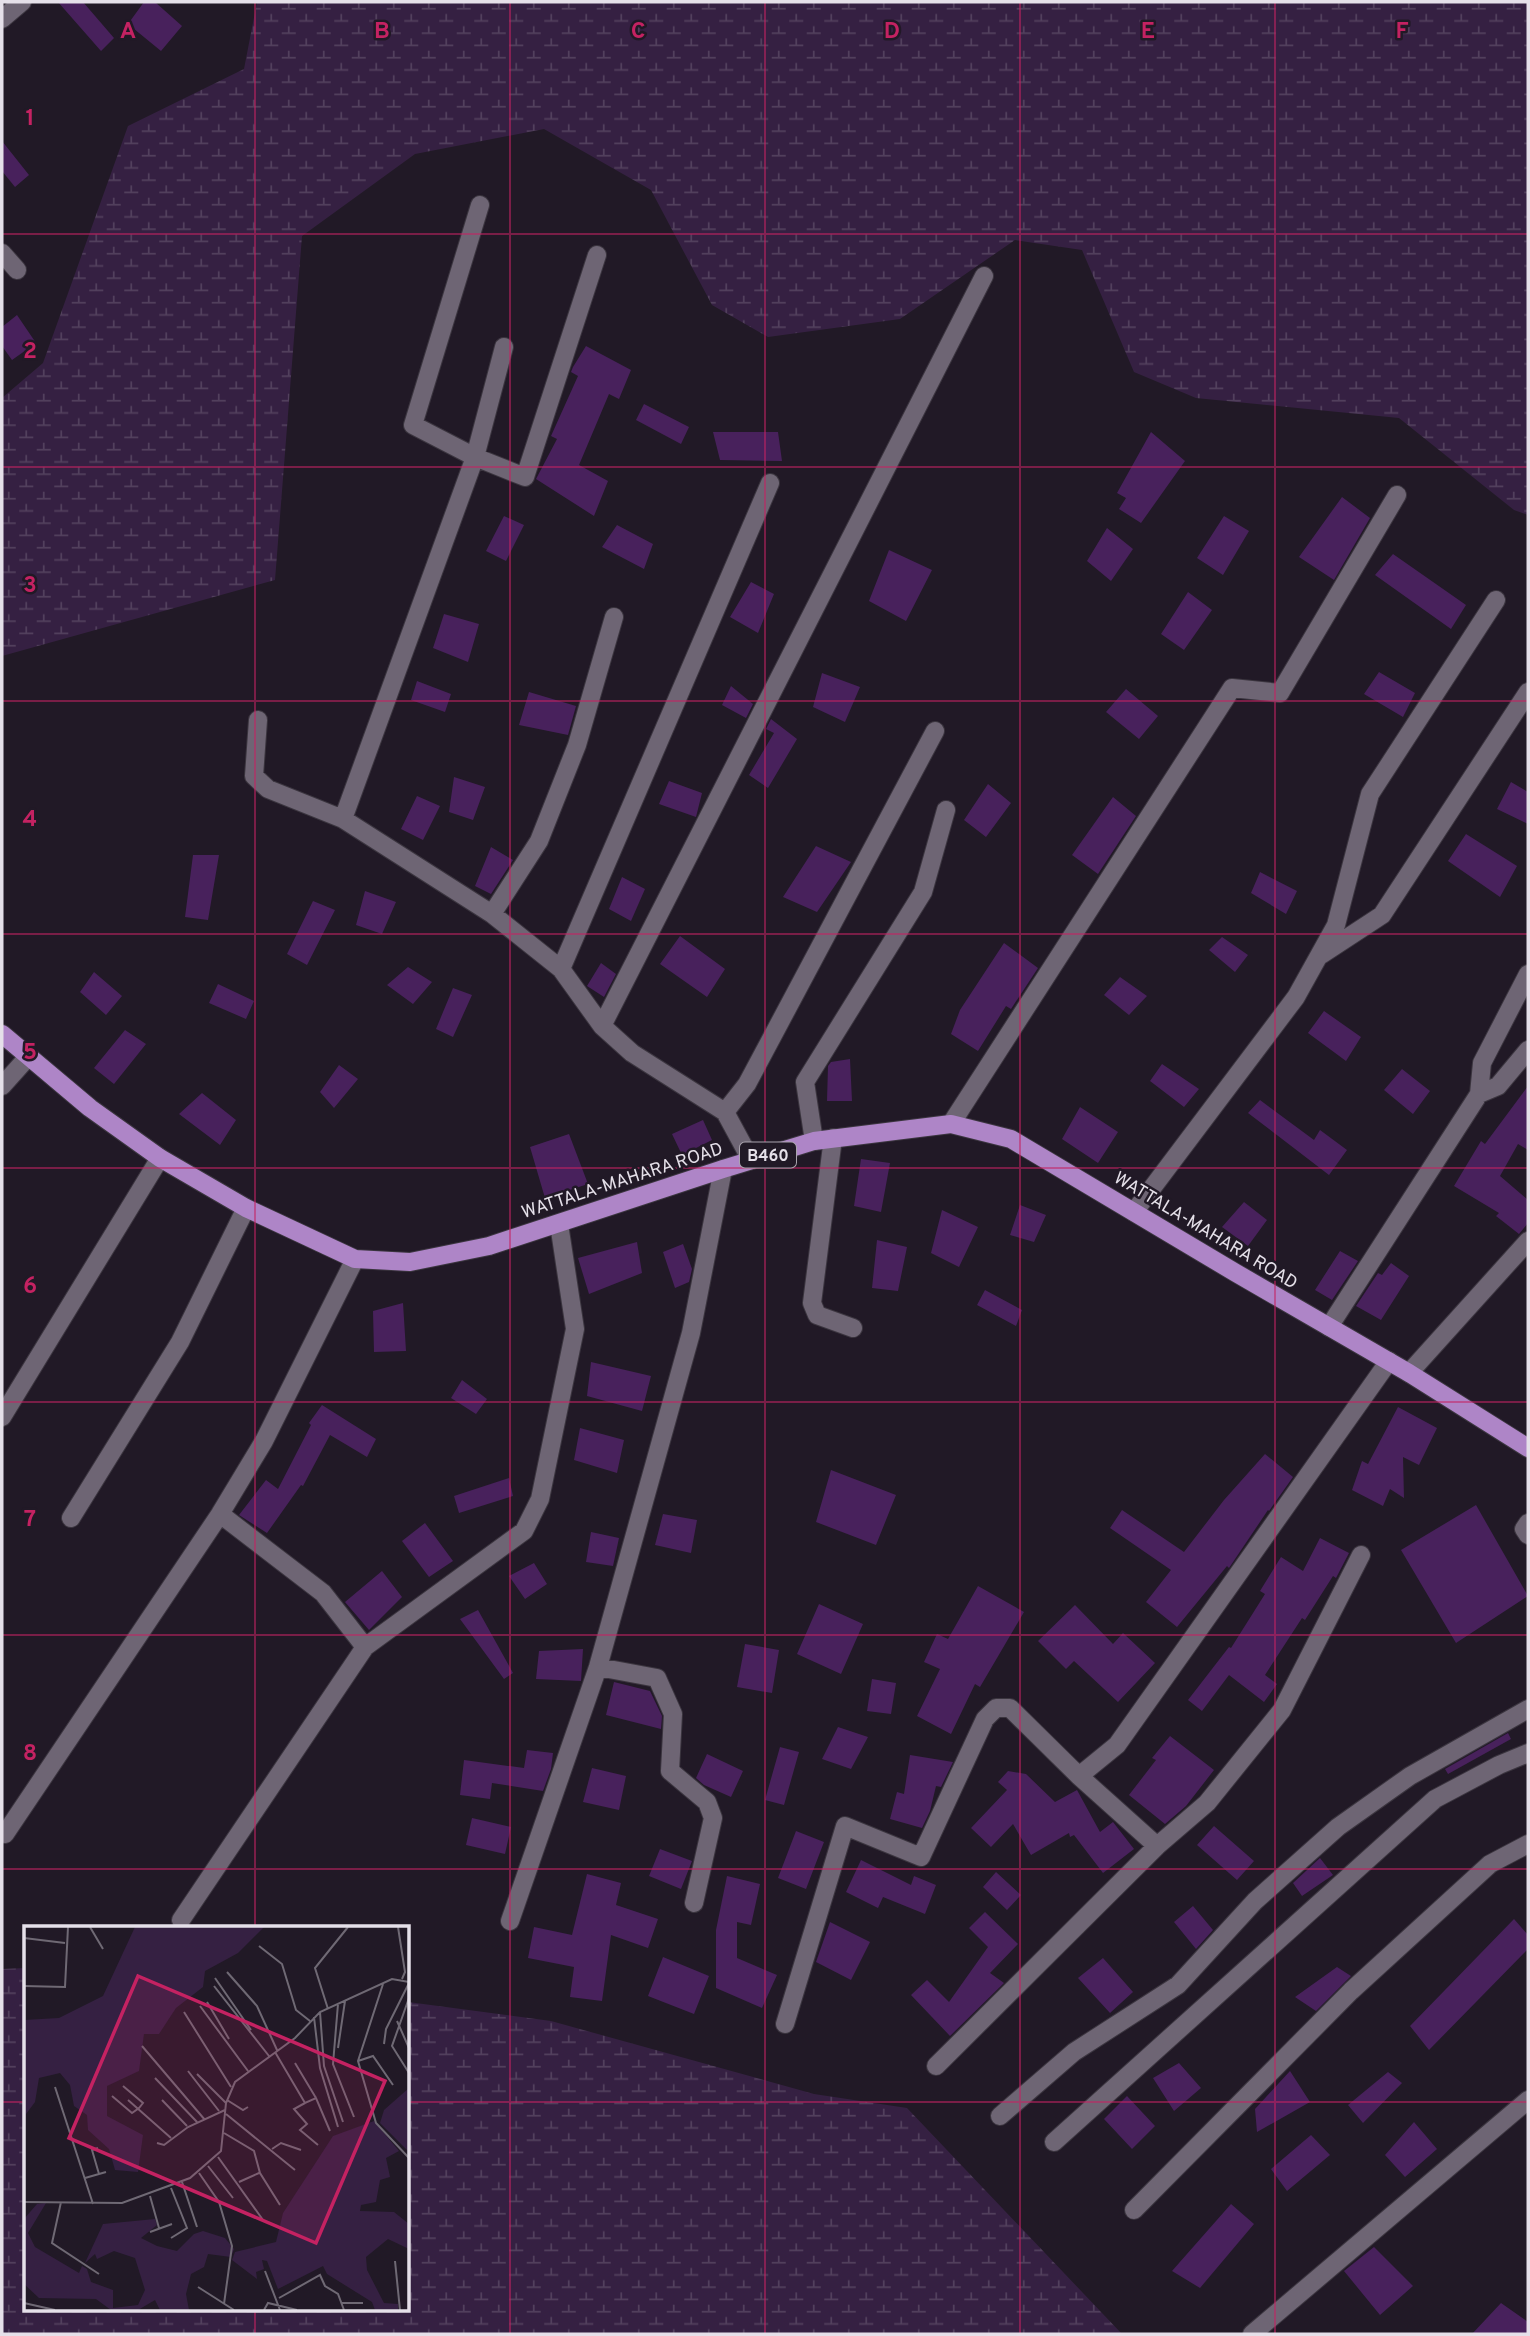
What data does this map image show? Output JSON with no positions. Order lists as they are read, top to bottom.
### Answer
{
  "streets": {
    "main road": ["B460", "WATTALA-MAHARA ROAD"]
  },
  "grid": {
    "columns": [
      "A",
      "B",
      "C",
      "D",
      "E",
      "F"
    ],
    "rows": [
      "1",
      "2",
      "3",
      "4",
      "5",
      "6",
      "7",
      "8"
    ]
  }
}
